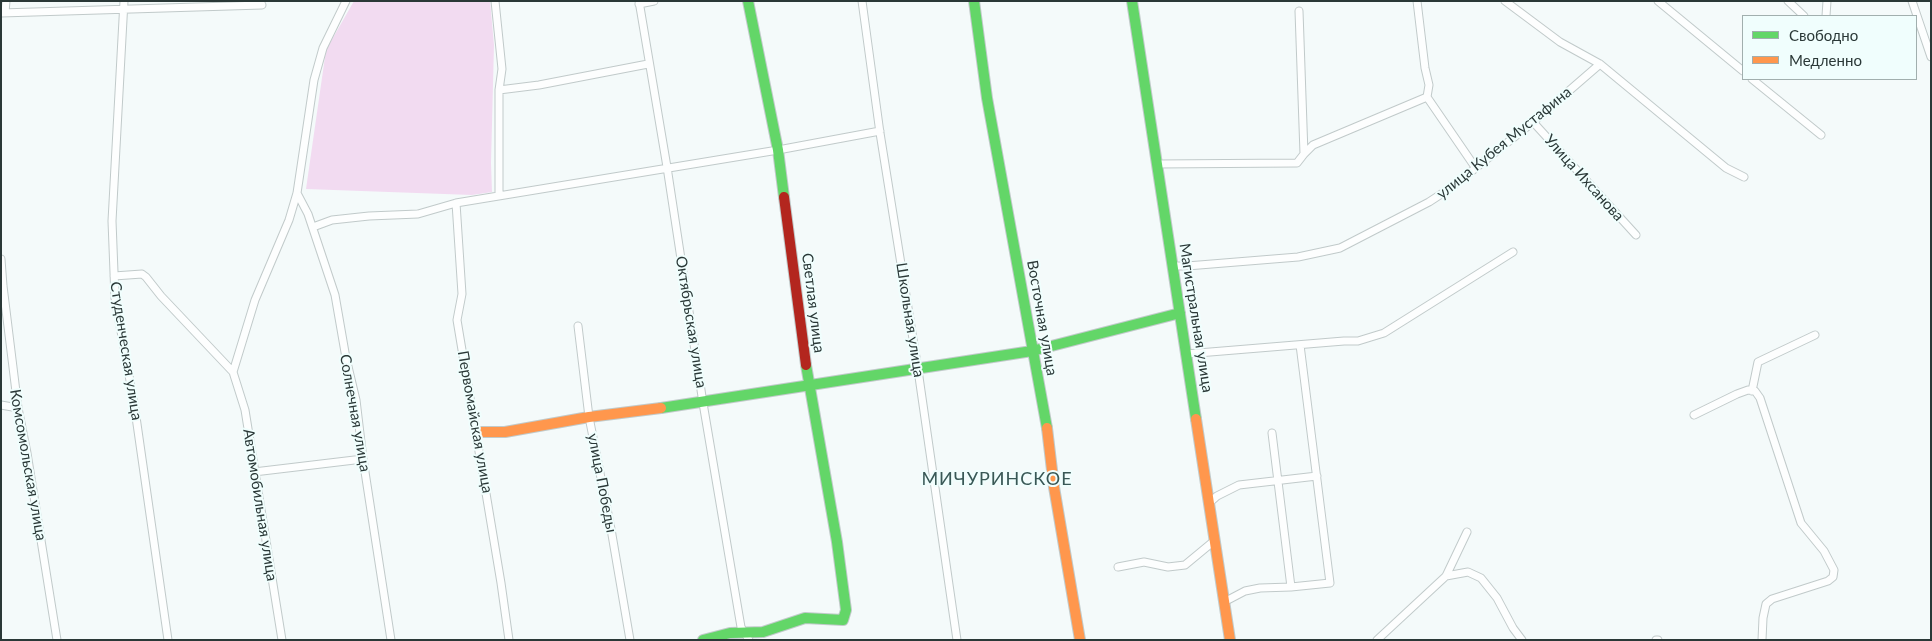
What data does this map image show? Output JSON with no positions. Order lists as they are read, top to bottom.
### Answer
{
  "streets": {
    "street": [
      "улица Кубея Мустафина",
      "Улица Ихсанова",
      "Светлая улица",
      "Восточная улица",
      "Магистральная улица",
      "Школьная улица",
      "Октябрьская улица",
      "Студенческая улица",
      "Солнечная улица",
      "Первомайская улица",
      "Комсомольская улица",
      "улица Победы",
      "Автомобильная улица"
    ]
  },
  "crossings": [
    ["улица Кубея Мустафина", "Улица Ихсанова"],
    ["улица Кубея Мустафина", "Магистральная улица"],
    ["Светлая улица", "Октябрьская улица"]
  ],
  "districts": ["МИЧУРИНСКОЕ"],
  "legend": ["Свободно", "Медленно"]
}
